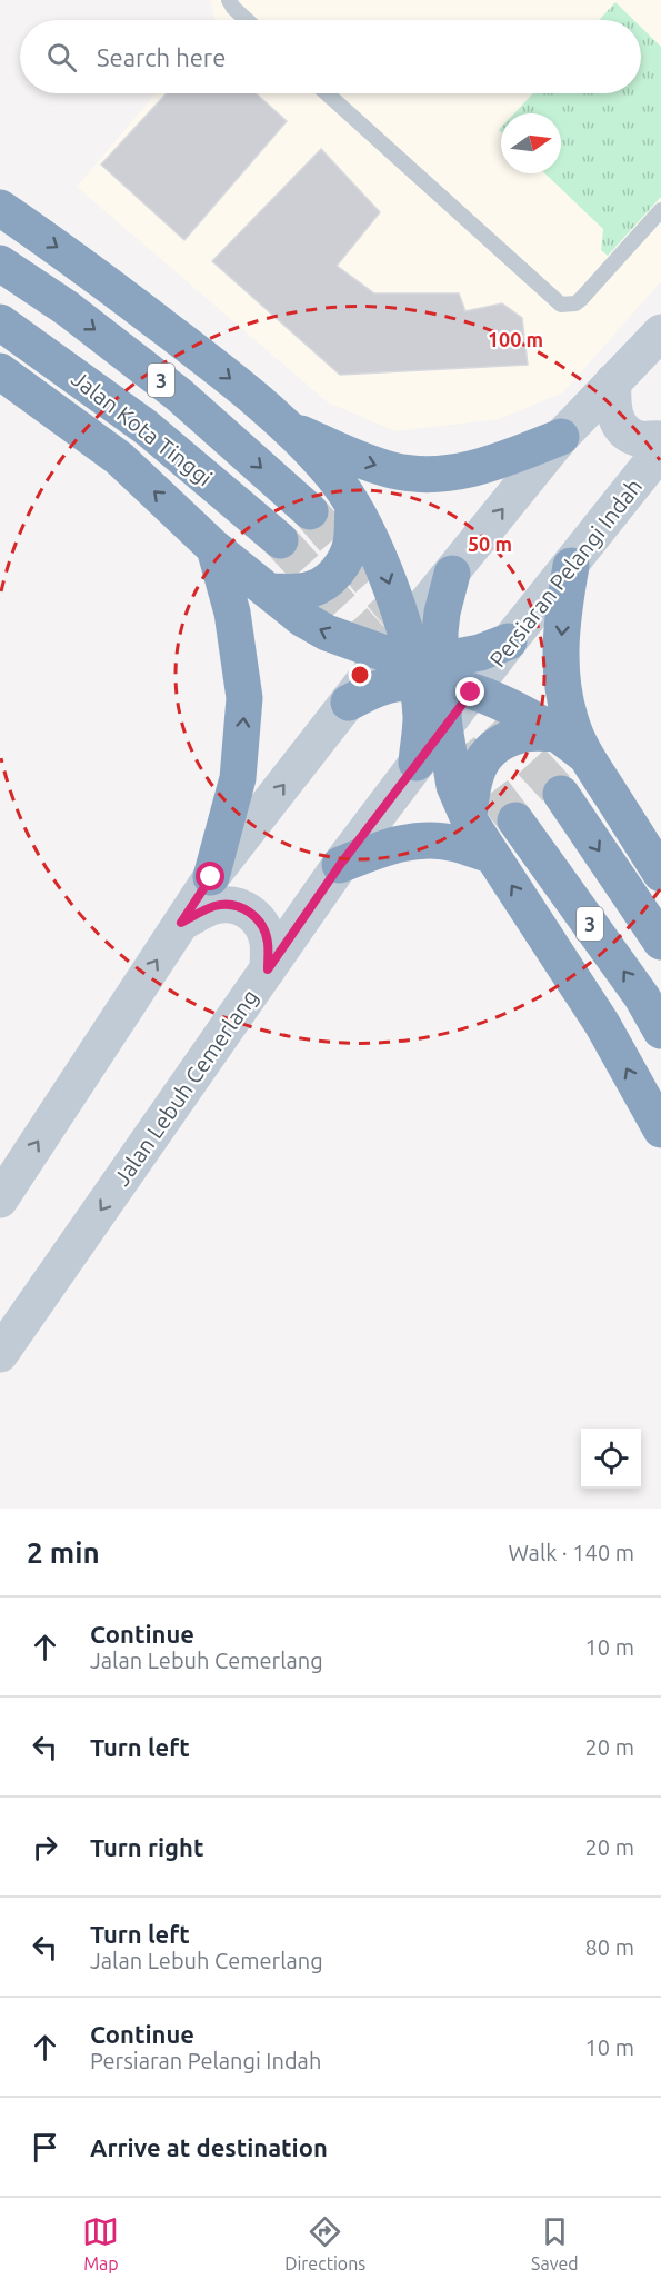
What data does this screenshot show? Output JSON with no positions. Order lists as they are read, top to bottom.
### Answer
{
  "streets": {
    "highway": ["3", "Jalan Kota Tinggi"],
    "main road": ["Persiaran Pelangi Indah", "Jalan Lebuh Cemerlang"]
  },
  "crossings": [
    ["Persiaran Pelangi Indah", "Jalan Lebuh Cemerlang"]
  ],
  "north": "right",
  "page": {
    "search": "Search here",
    "heading": ["2 min", "Walk · 140 m"],
    "list": [
      ["Continue", "Jalan Lebuh Cemerlang", "10 m"],
      ["Turn left", "20 m"],
      ["Turn right", "20 m"],
      ["Turn left", "Jalan Lebuh Cemerlang", "80 m"],
      ["Continue", "Persiaran Pelangi Indah", "10 m"],
      "Arrive at destination"
    ],
    "nav": ["Map", "Directions", "Saved"]
  },
  "rings": ["100 m", "50 m"]
}
